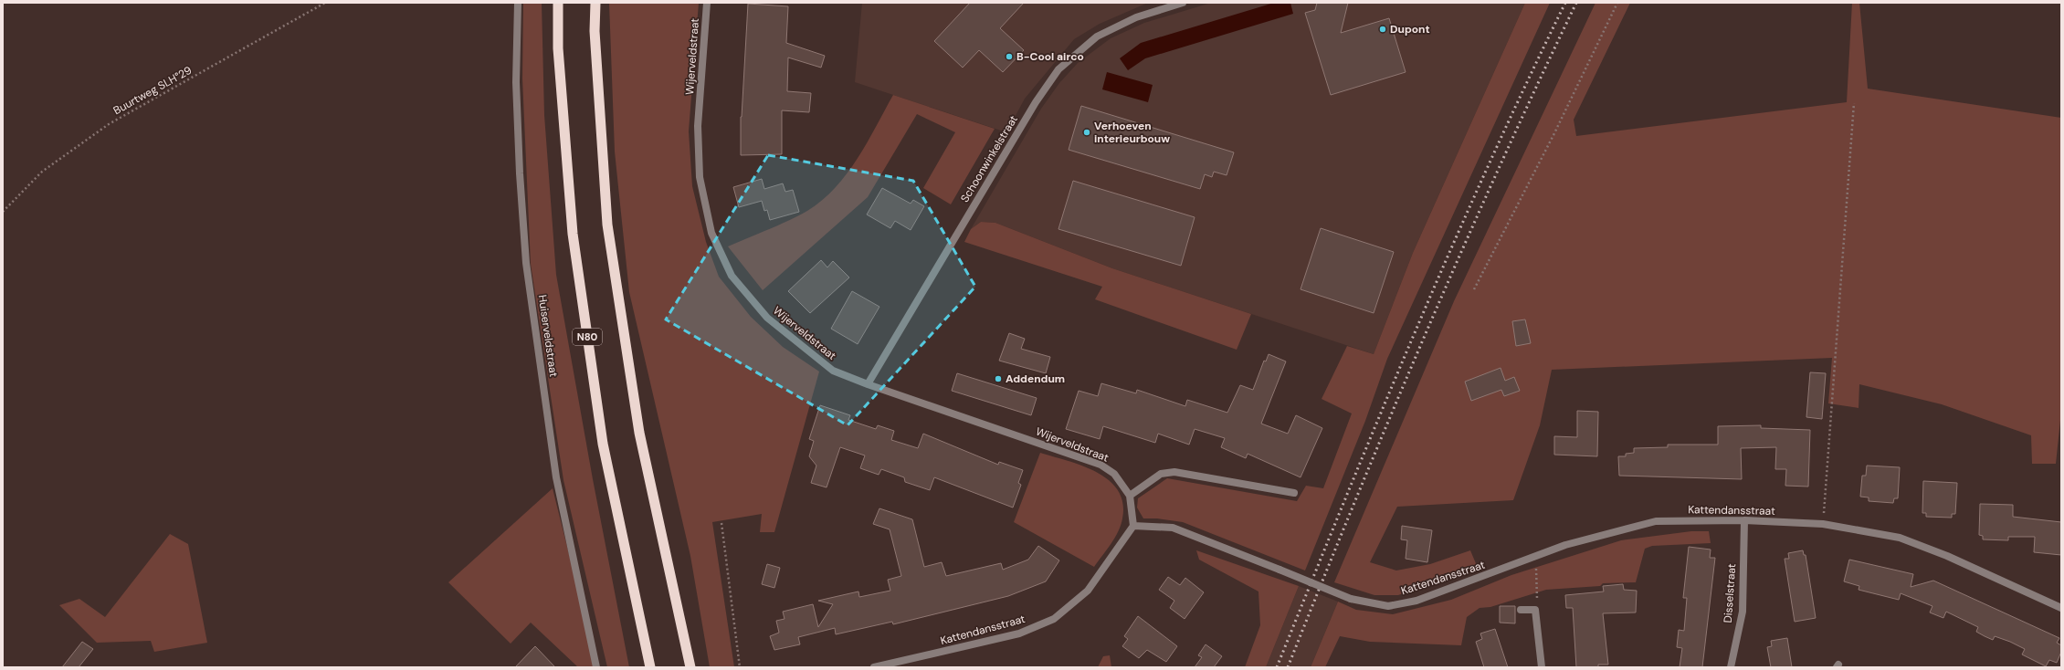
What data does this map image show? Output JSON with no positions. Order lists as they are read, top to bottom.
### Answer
{
  "streets": {
    "highway": ["N80"],
    "street": [
      "Wijerveldstraat",
      "Schoonwinkelstraat",
      "Huiserveldstraat",
      "Kattendansstraat",
      "Disselstraat"
    ],
    "path": ["Buurtweg SLH°29"]
  },
  "crossings": [
    ["Wijerveldstraat", "Schoonwinkelstraat"],
    ["Kattendansstraat", "Disselstraat"]
  ],
  "places": [
    "Dupont",
    "B-Cool airco",
    "Verhoeven interieurbouw",
    "Addendum"
  ]
}
